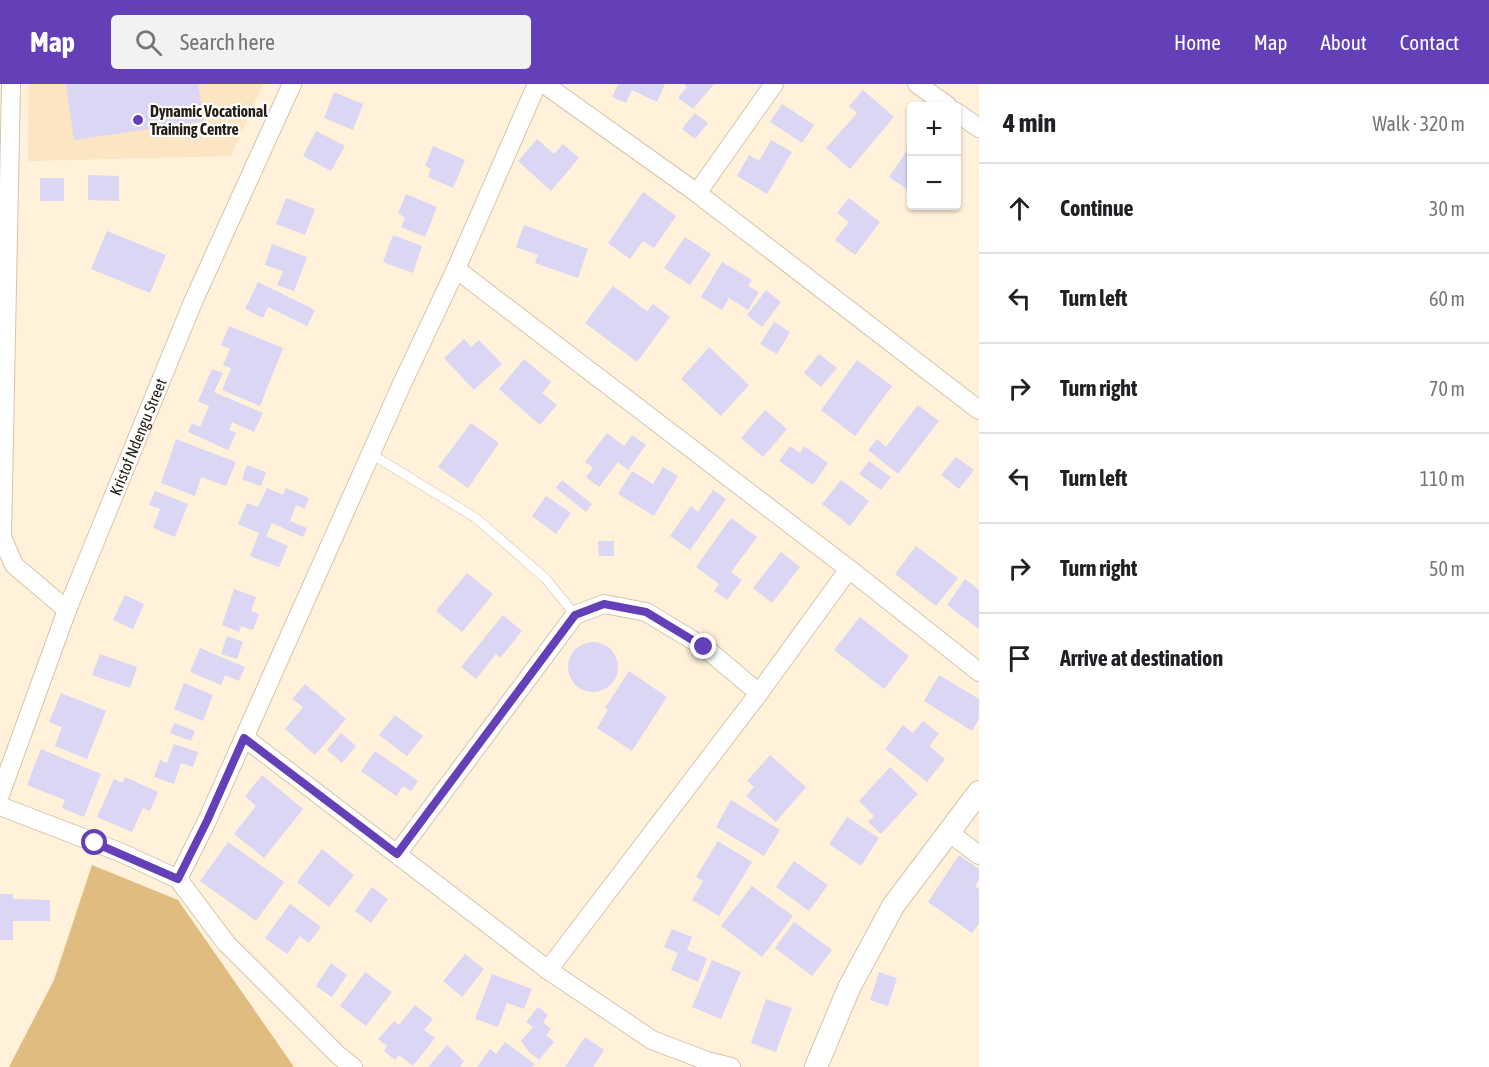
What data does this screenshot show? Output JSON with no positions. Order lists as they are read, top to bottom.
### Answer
{
  "streets": {
    "street": ["Kristof Ndengu Street"]
  },
  "places": ["Dynamic Vocational Training Centre"],
  "page": {
    "header": "Map",
    "search": "Search here",
    "nav": [
      "Home",
      "Map",
      "About",
      "Contact"
    ],
    "heading": ["4 min", "Walk · 320 m"],
    "map_buttons": ["+", "−"],
    "list": [
      ["Continue", "30 m"],
      ["Turn left", "60 m"],
      ["Turn right", "70 m"],
      ["Turn left", "110 m"],
      ["Turn right", "50 m"],
      "Arrive at destination"
    ]
  }
}
